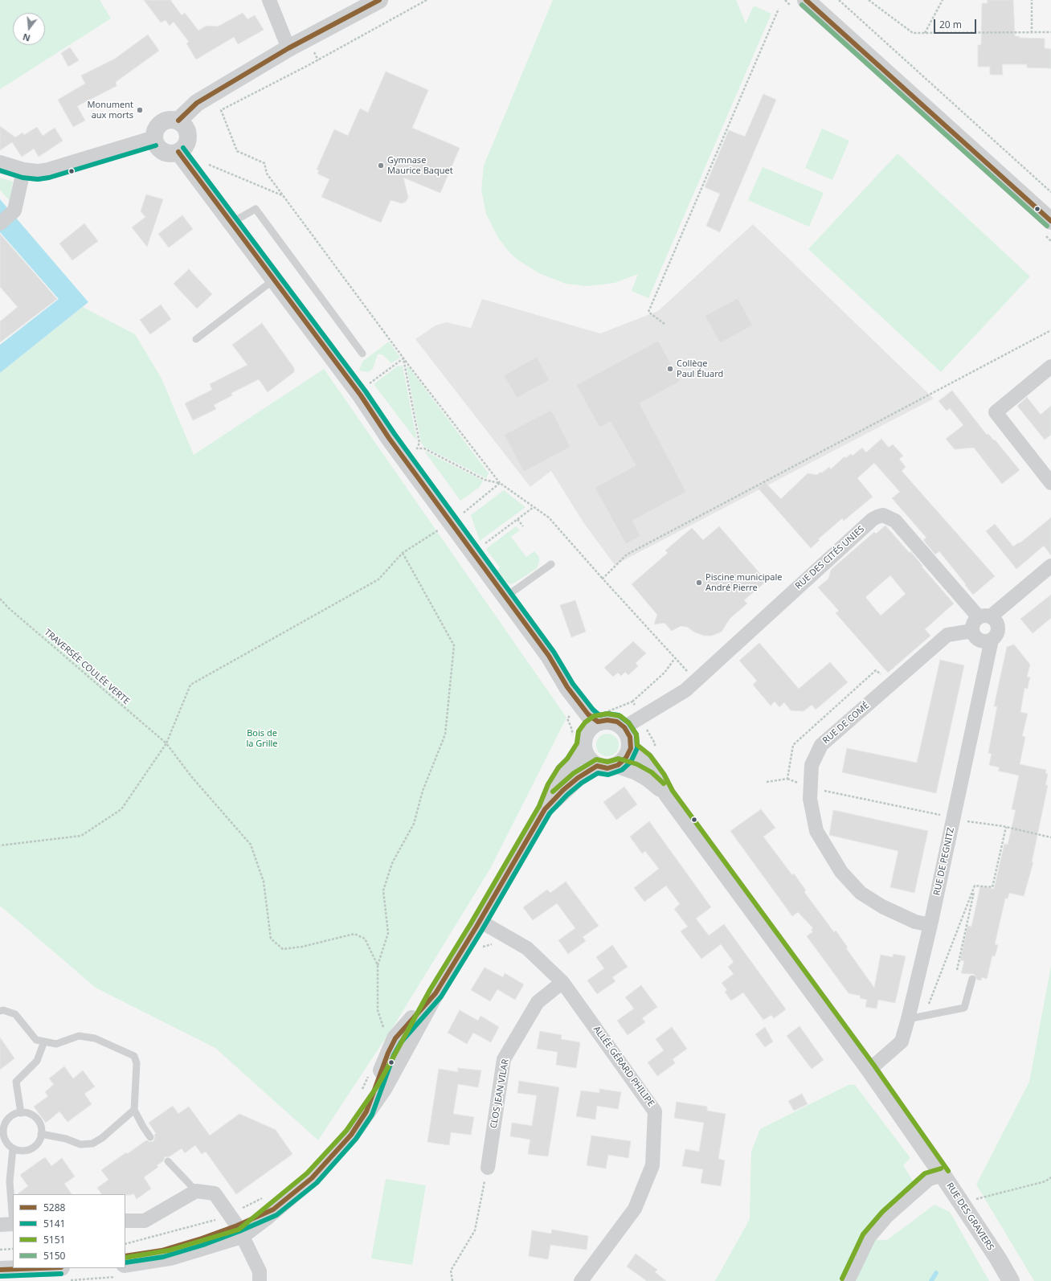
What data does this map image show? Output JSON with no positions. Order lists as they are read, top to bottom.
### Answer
{
  "streets": {
    "street": [
      "RUE DES CITÉS UNIES",
      "RUE DE COMÉ",
      "RUE DE PEGNITZ",
      "ALLÉE GÉRARD PHILIPE",
      "CLOS JEAN VILAR",
      "RUE DES GRAVIERS"
    ],
    "path": ["TRAVERSÉE COULÉE VERTE"]
  },
  "crossings": [
    ["RUE DES CITÉS UNIES", "RUE DE COMÉ"],
    ["RUE DES CITÉS UNIES", "RUE DE PEGNITZ"],
    ["RUE DES CITÉS UNIES", "RUE DES GRAVIERS"],
    ["RUE DE COMÉ", "RUE DE PEGNITZ"],
    ["RUE DE PEGNITZ", "RUE DES GRAVIERS"],
    ["ALLÉE GÉRARD PHILIPE", "CLOS JEAN VILAR"]
  ],
  "parks": ["Bois de la Grille"],
  "places": [
    "Monument aux morts",
    "Gymnase Maurice Baquet",
    "Collège Paul Éluard",
    "Piscine municipale André Pierre"
  ],
  "lines": [
    "transit line 5288",
    "transit line 5150",
    "transit line 5141",
    "transit line 5151"
  ],
  "legend": [
    "5288",
    "5141",
    "5151",
    "5150"
  ],
  "scale_bar": "20 m",
  "north": "bottom"
}
